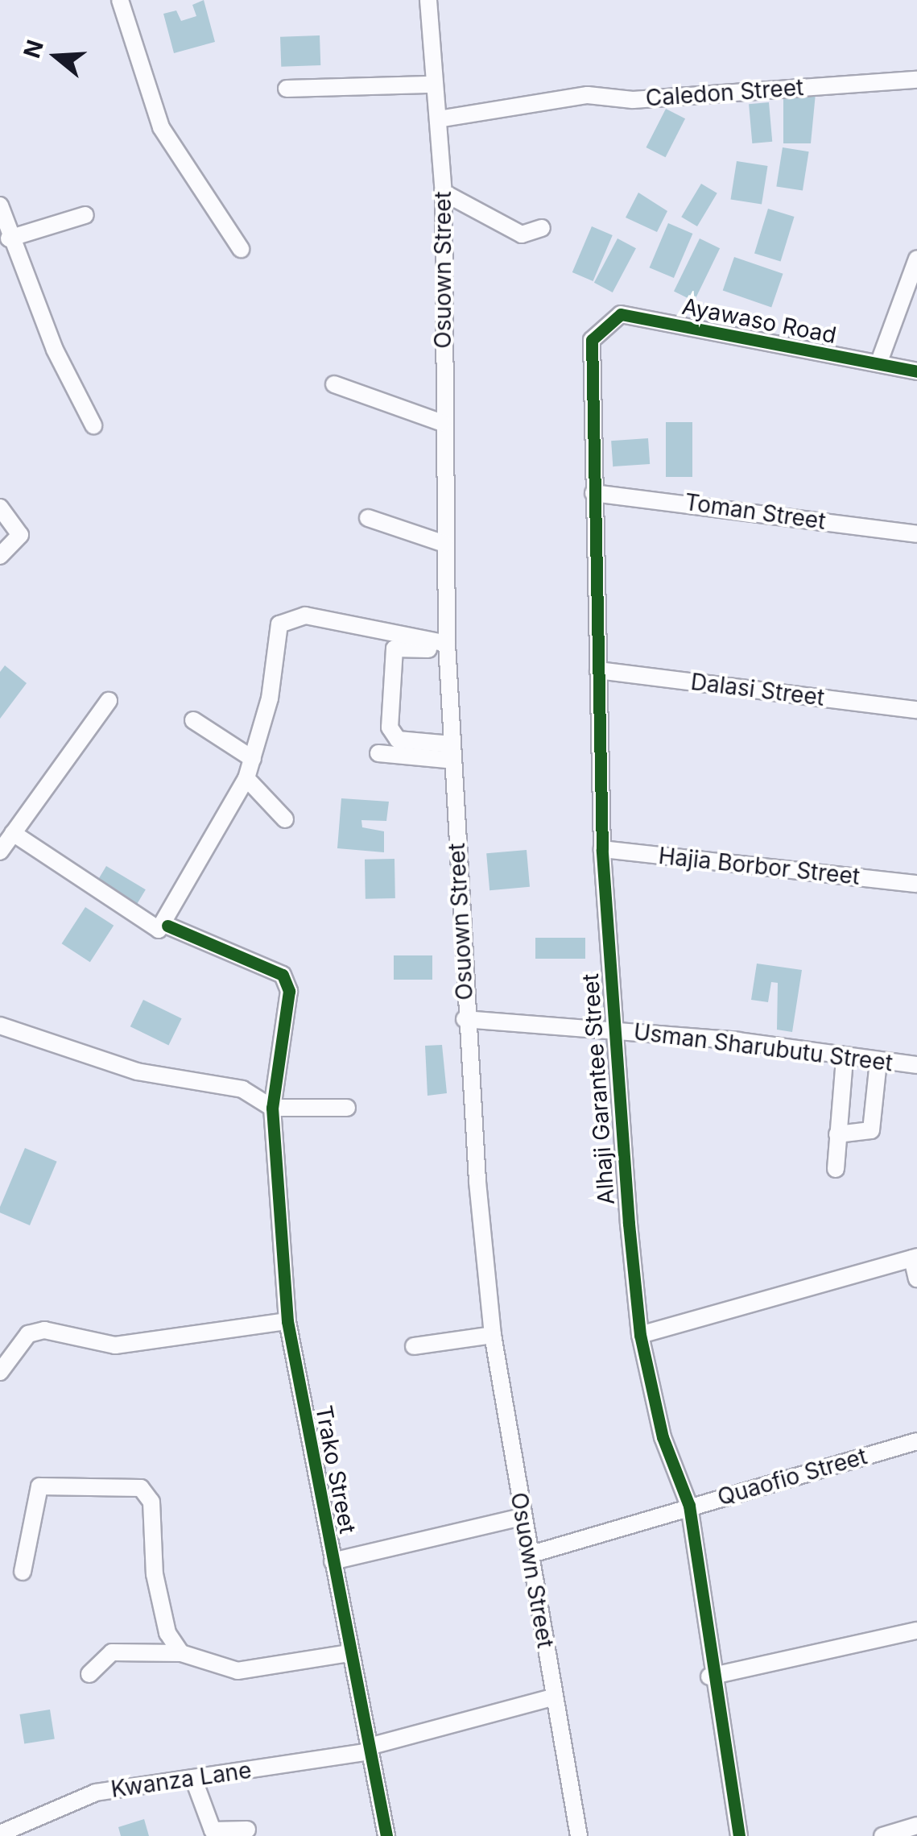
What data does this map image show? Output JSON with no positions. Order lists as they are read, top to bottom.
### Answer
{
  "streets": {
    "street": [
      "Caledon Street",
      "Osuown Street",
      "Ayawaso Road",
      "Toman Street",
      "Dalasi Street",
      "Hajia Borbor Street",
      "Usman Sharubutu Street",
      "Alhaji Garantee Street",
      "Trako Street",
      "Quaofio Street",
      "Kwanza Lane"
    ]
  },
  "crossings": [
    ["Caledon Street", "Osuown Street"],
    ["Osuown Street", "Usman Sharubutu Street"],
    ["Osuown Street", "Quaofio Street"],
    ["Osuown Street", "Kwanza Lane"],
    ["Ayawaso Road", "Alhaji Garantee Street"],
    ["Toman Street", "Alhaji Garantee Street"],
    ["Dalasi Street", "Alhaji Garantee Street"],
    ["Hajia Borbor Street", "Alhaji Garantee Street"],
    ["Usman Sharubutu Street", "Alhaji Garantee Street"],
    ["Alhaji Garantee Street", "Quaofio Street"],
    ["Trako Street", "Kwanza Lane"]
  ],
  "north": "left"
}
